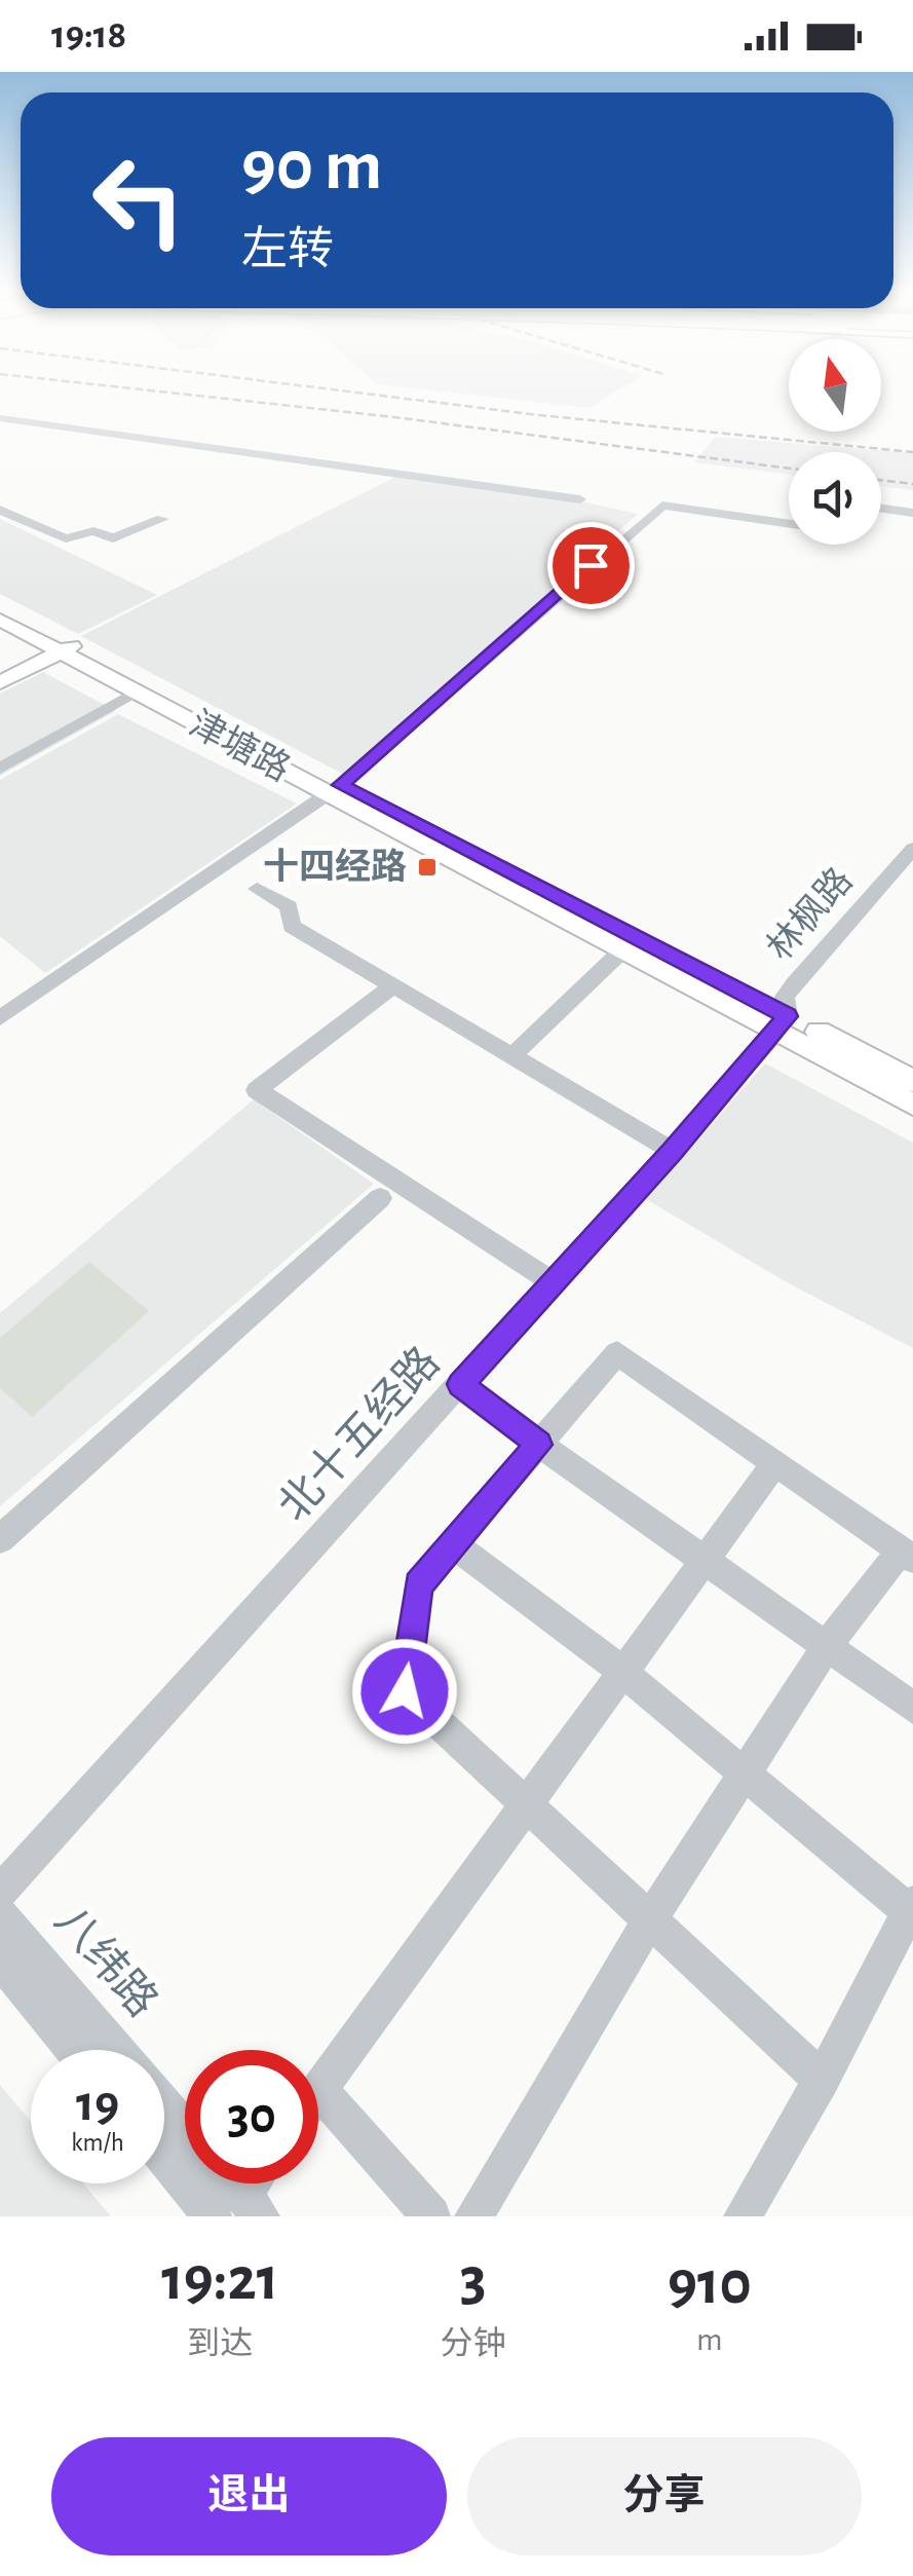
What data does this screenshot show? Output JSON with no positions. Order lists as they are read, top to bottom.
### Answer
{
  "streets": {
    "main road": ["津塘路"],
    "street": ["林枫路", "北十五经路", "八纬路"]
  },
  "crossings": [
    ["津塘路", "林枫路"],
    ["津塘路", "北十五经路"],
    ["林枫路", "北十五经路"]
  ],
  "places": {
    "transit": ["十四经路"]
  },
  "north": "top",
  "page": {
    "status": "19:18",
    "turn": ["90 m", "左转"],
    "speed": "19 km/h",
    "limit": "30",
    "eta": [
      "19:21",
      "到达",
      "3",
      "分钟",
      "910",
      "m"
    ],
    "buttons": ["退出", "分享"]
  }
}
